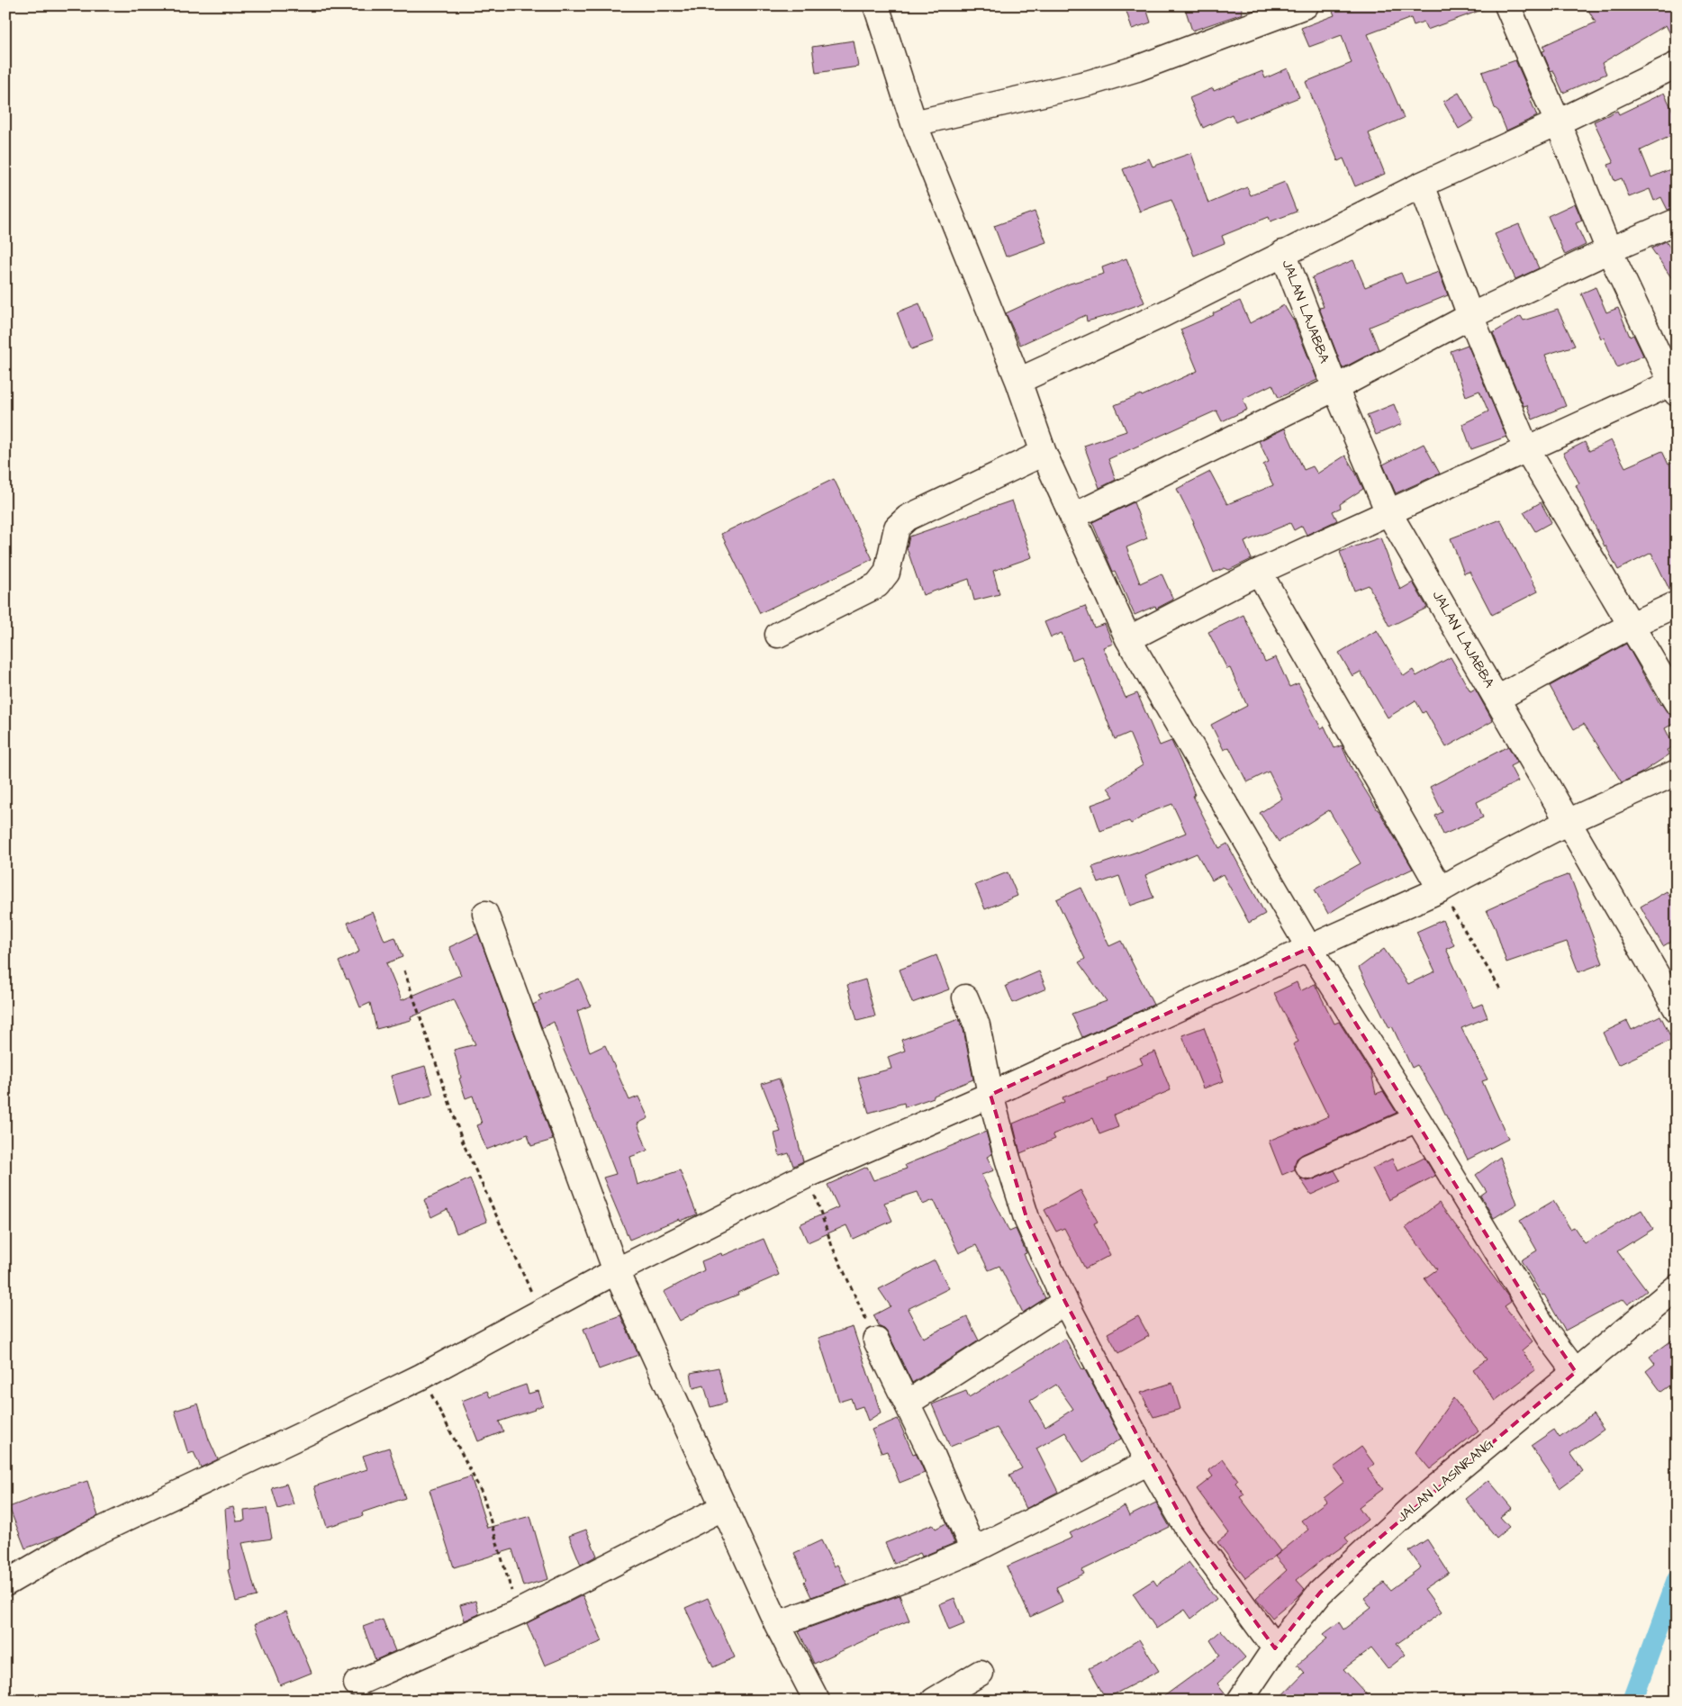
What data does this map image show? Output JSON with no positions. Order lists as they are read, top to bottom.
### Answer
{
  "streets": {
    "street": ["JALAN LAJABBA", "JALAN LASINRANG"]
  }
}
